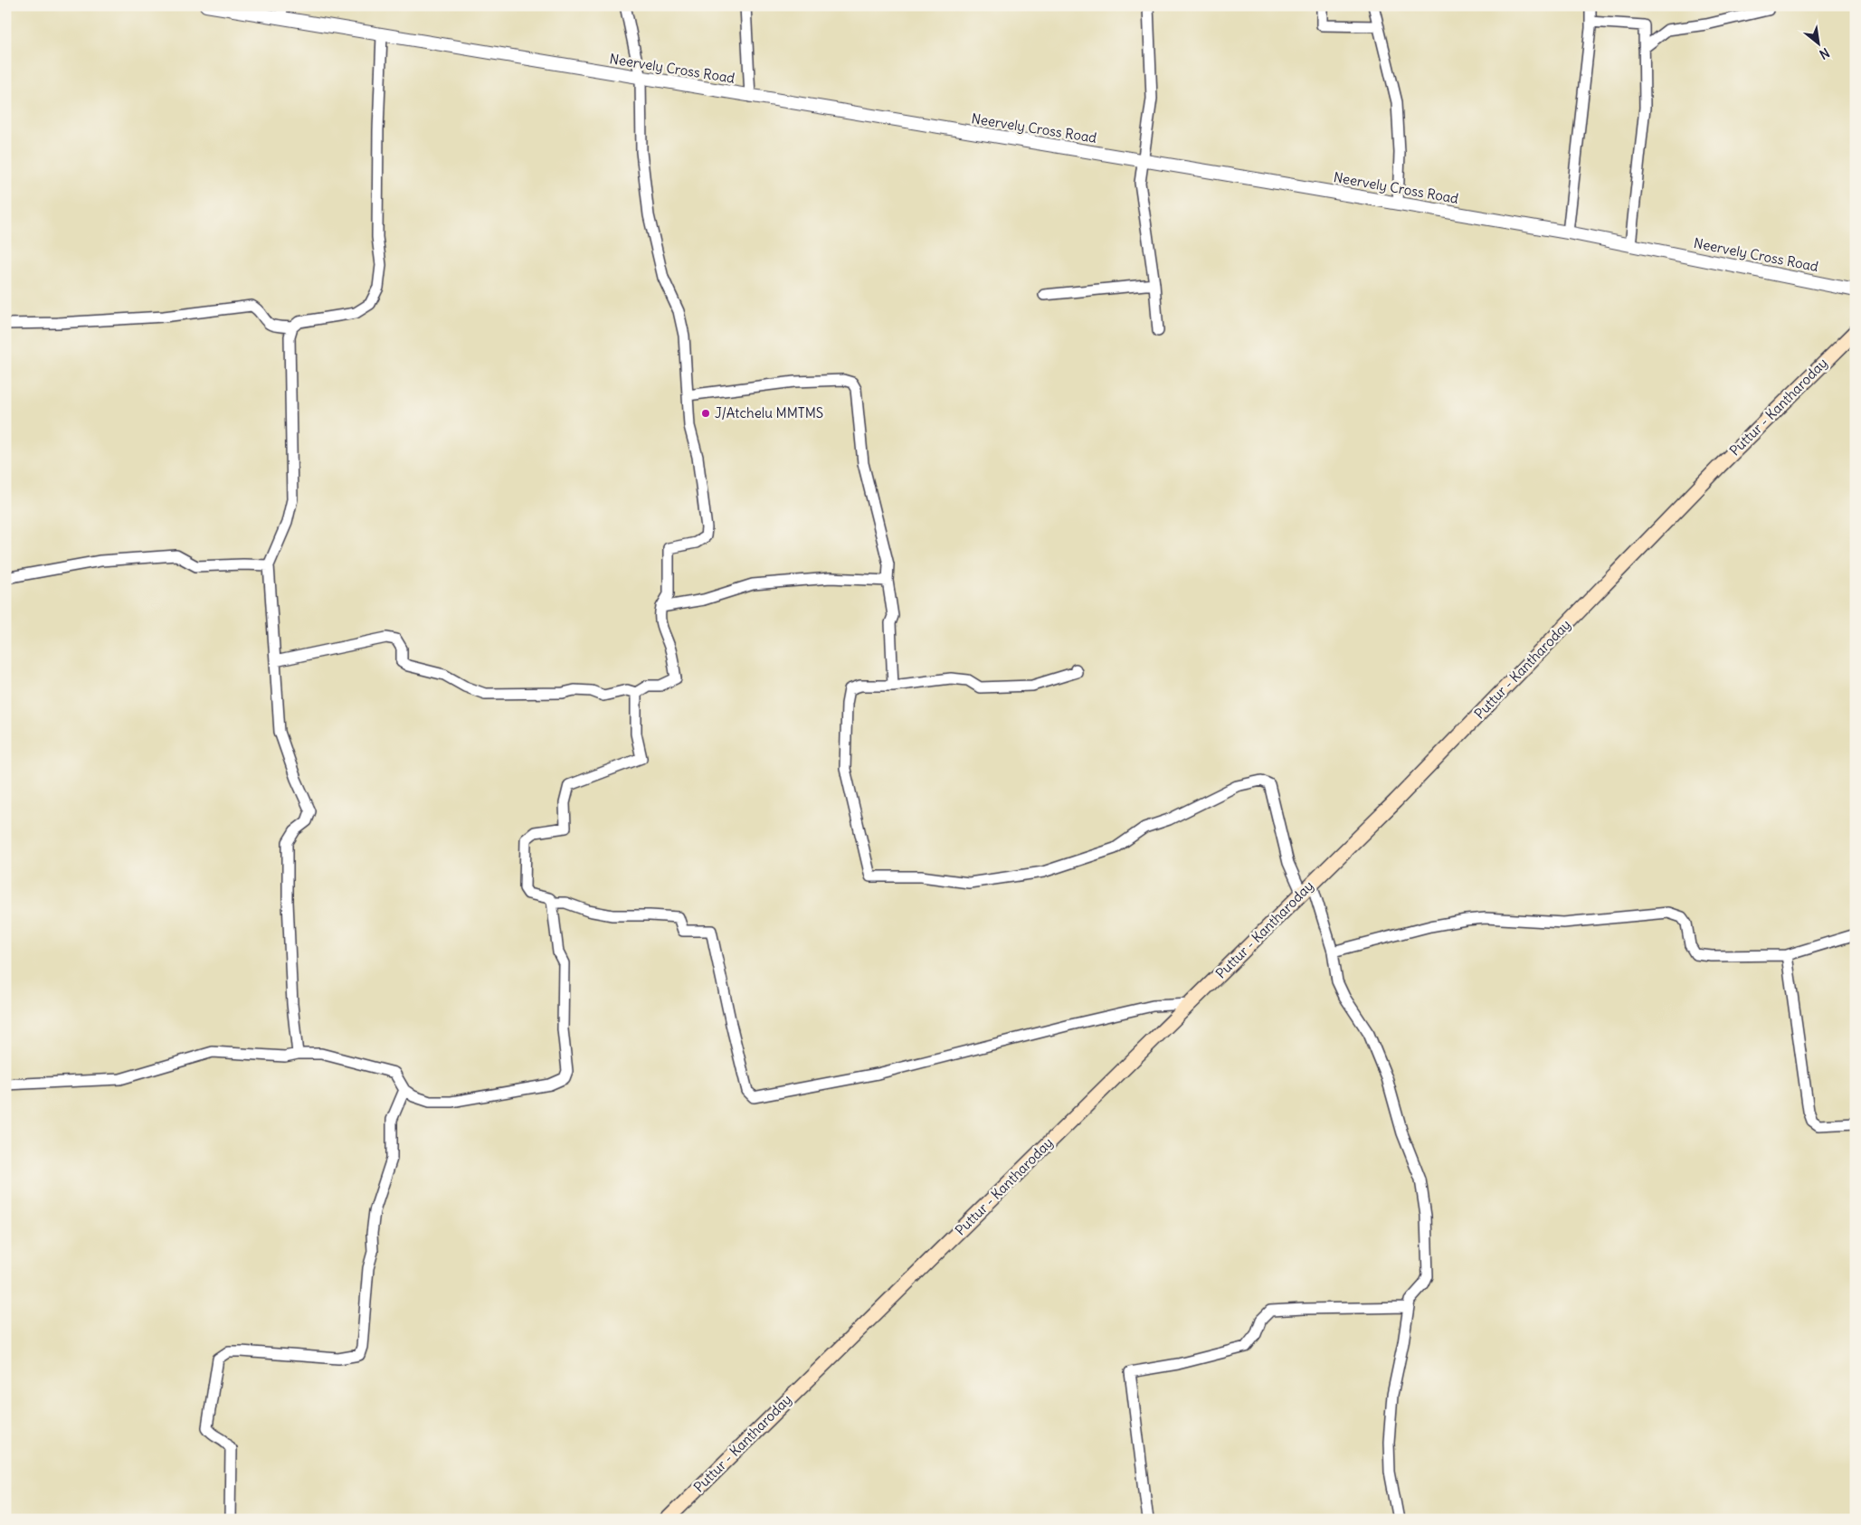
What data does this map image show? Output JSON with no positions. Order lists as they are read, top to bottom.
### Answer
{
  "streets": {
    "main road": ["Puttur - Kantharoday"],
    "street": ["Neervely Cross Road"]
  },
  "places": ["J/Atchelu MMTMS"],
  "north": "bottom right"
}
